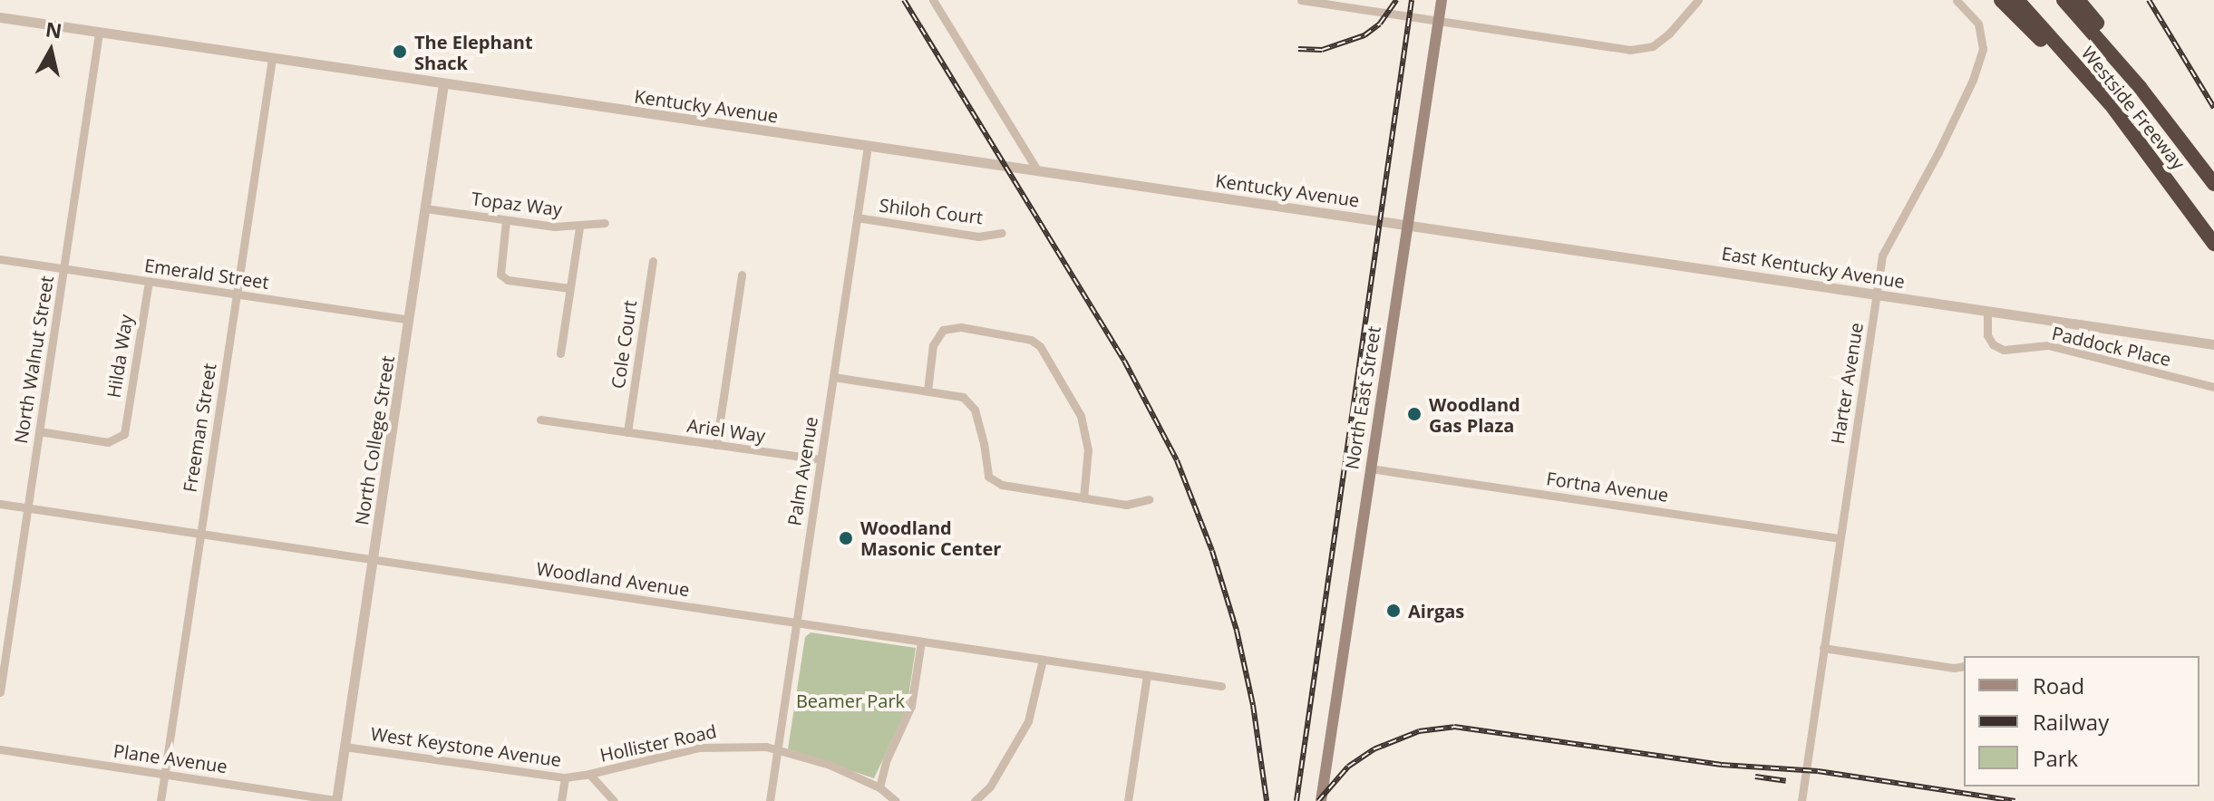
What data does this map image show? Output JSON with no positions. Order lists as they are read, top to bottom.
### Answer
{
  "streets": {
    "highway": ["Westside Freeway"],
    "main road": ["North East Street"],
    "street": [
      "Kentucky Avenue",
      "Topaz Way",
      "Shiloh Court",
      "East Kentucky Avenue",
      "Emerald Street",
      "Cole Court",
      "Paddock Place",
      "Hilda Way",
      "North Walnut Street",
      "Harter Avenue",
      "Freeman Street",
      "Ariel Way",
      "North College Street",
      "Palm Avenue",
      "Fortna Avenue",
      "Woodland Avenue",
      "Hollister Road",
      "West Keystone Avenue",
      "Plane Avenue"
    ]
  },
  "crossings": [
    ["Kentucky Avenue", "East Kentucky Avenue"],
    ["Kentucky Avenue", "North Walnut Street"],
    ["Kentucky Avenue", "North East Street"],
    ["Kentucky Avenue", "Freeman Street"],
    ["Kentucky Avenue", "North College Street"],
    ["Kentucky Avenue", "Palm Avenue"],
    ["Topaz Way", "North College Street"],
    ["Shiloh Court", "Palm Avenue"],
    ["East Kentucky Avenue", "Paddock Place"],
    ["East Kentucky Avenue", "Harter Avenue"],
    ["East Kentucky Avenue", "North East Street"],
    ["Emerald Street", "Hilda Way"],
    ["Emerald Street", "North Walnut Street"],
    ["Emerald Street", "Freeman Street"],
    ["Emerald Street", "North College Street"],
    ["Cole Court", "Ariel Way"],
    ["Hilda Way", "North Walnut Street"],
    ["North Walnut Street", "Woodland Avenue"],
    ["Harter Avenue", "Fortna Avenue"],
    ["North East Street", "Fortna Avenue"],
    ["Freeman Street", "Woodland Avenue"],
    ["Freeman Street", "Plane Avenue"],
    ["Ariel Way", "Palm Avenue"],
    ["North College Street", "Woodland Avenue"],
    ["North College Street", "West Keystone Avenue"],
    ["North College Street", "Plane Avenue"],
    ["Palm Avenue", "Woodland Avenue"],
    ["Palm Avenue", "Hollister Road"],
    ["Hollister Road", "West Keystone Avenue"]
  ],
  "parks": ["Beamer Park"],
  "places": [
    "The Elephant Shack",
    "Woodland Gas Plaza",
    "Woodland Masonic Center",
    "Airgas"
  ],
  "legend": ["Road", "Railway", "Park"],
  "north": "top"
}
